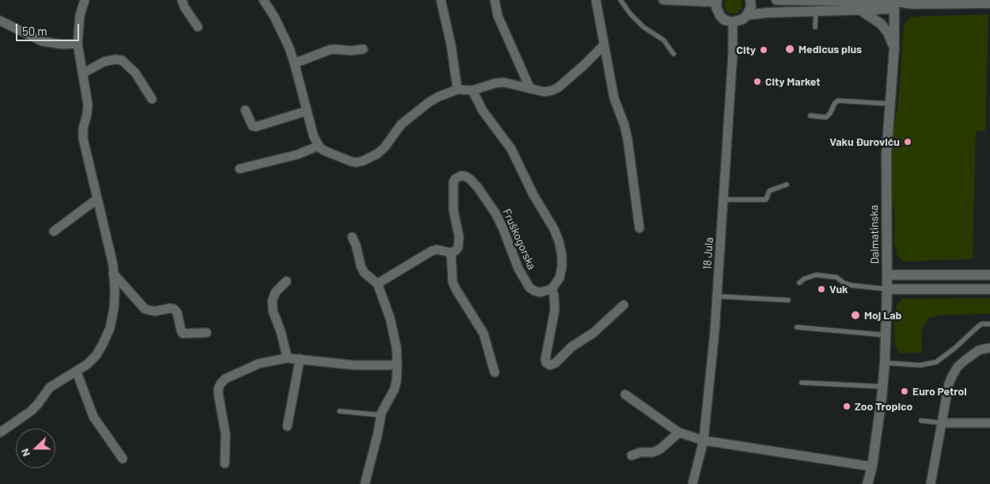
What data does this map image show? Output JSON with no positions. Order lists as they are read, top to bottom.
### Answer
{
  "streets": {
    "main road": ["Dalmatinska"],
    "street": ["Fruškogorska", "18 Jula"]
  },
  "places": [
    "Medicus plus",
    "City",
    "City Market",
    "Vaku Đuroviću",
    "Vuk",
    "Moj Lab",
    "Euro Petrol",
    "Zoo Tropico"
  ],
  "scale_bar": "50 m",
  "north": "left"
}
